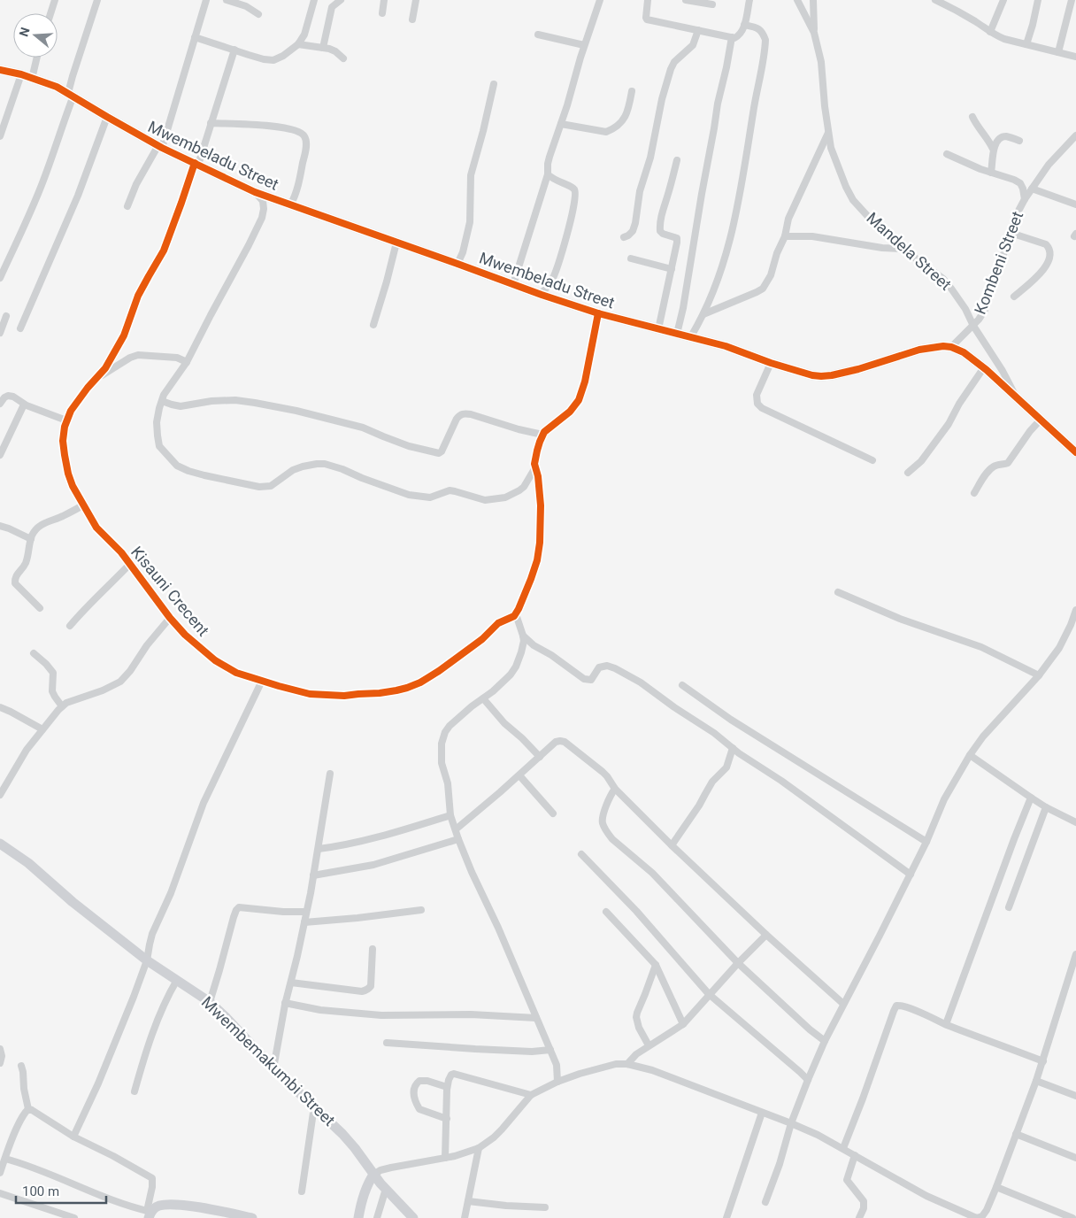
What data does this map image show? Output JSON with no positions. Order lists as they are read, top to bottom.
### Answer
{
  "streets": {
    "street": [
      "Mwembeladu Street",
      "Mandela Street",
      "Kombeni Street",
      "Kisauni Crecent",
      "Mwembemakumbi Street"
    ]
  },
  "crossings": [
    ["Mwembeladu Street", "Kombeni Street"],
    ["Mwembeladu Street", "Kisauni Crecent"],
    ["Mandela Street", "Kombeni Street"]
  ],
  "scale_bar": "100 m",
  "north": "left"
}
